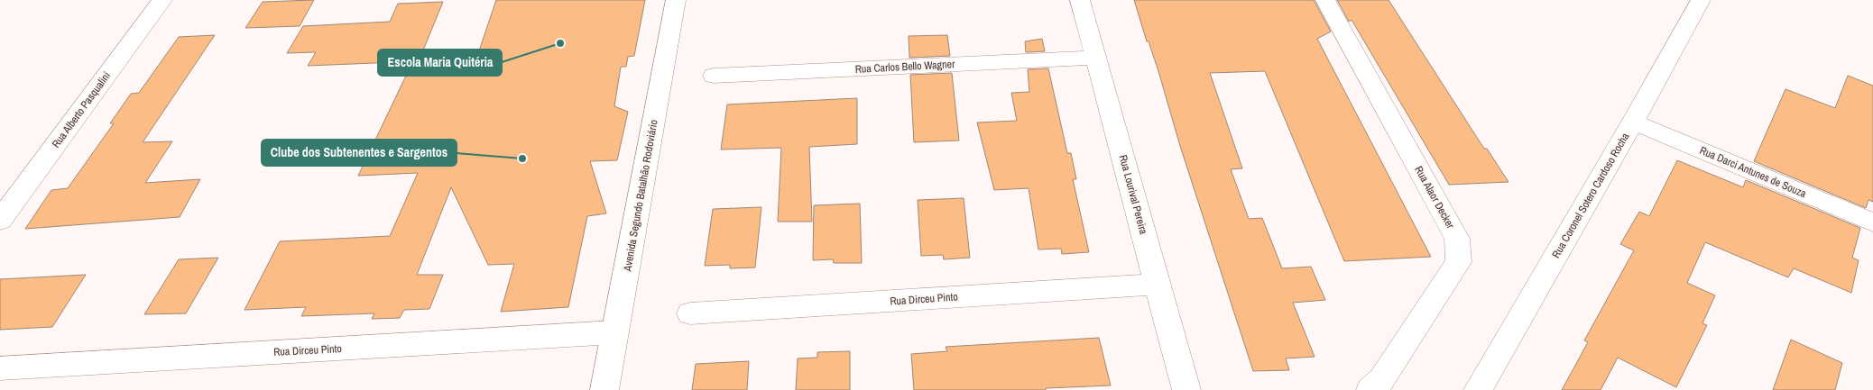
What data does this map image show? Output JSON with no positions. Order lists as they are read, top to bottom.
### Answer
{
  "streets": {
    "street": [
      "Rua Carlos Bello Wagner",
      "Rua Alberto Pasqualini",
      "Rua Darci Antunes de Souza",
      "Rua Lourival Pereira",
      "Avenida Segundo Batalhão Rodoviário",
      "Rua Coronel Sotero Cardoso Rocha",
      "Rua Alaor Decker",
      "Rua Dirceu Pinto"
    ]
  },
  "crossings": [
    ["Rua Carlos Bello Wagner", "Rua Lourival Pereira"],
    ["Rua Darci Antunes de Souza", "Rua Coronel Sotero Cardoso Rocha"],
    ["Rua Lourival Pereira", "Rua Dirceu Pinto"],
    ["Avenida Segundo Batalhão Rodoviário", "Rua Dirceu Pinto"]
  ],
  "places": ["Escola Maria Quitéria", "Clube dos Subtenentes e Sargentos"]
}
